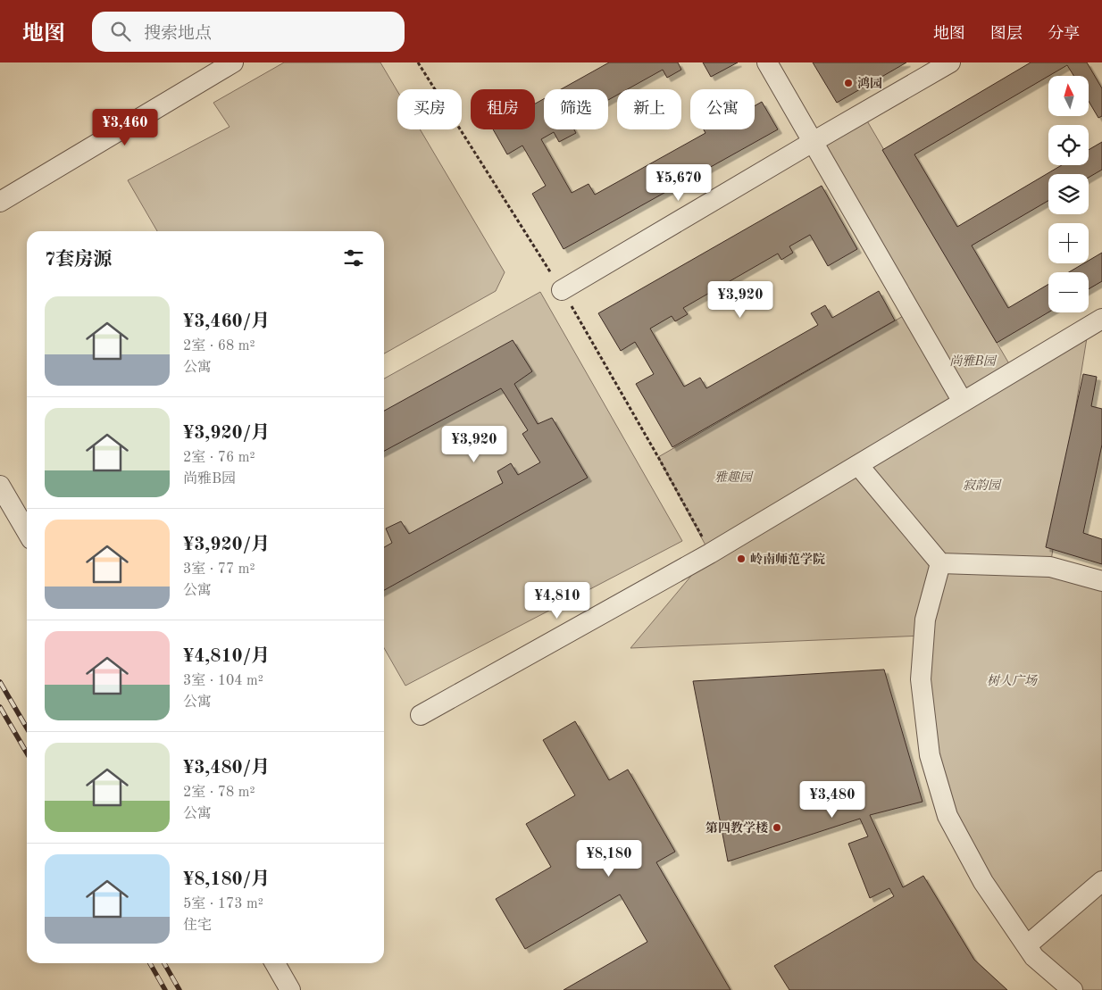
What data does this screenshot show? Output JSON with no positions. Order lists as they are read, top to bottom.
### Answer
{
  "parks": [
    "尚雅B园",
    "雅趣园",
    "寂韵园",
    "树人广场"
  ],
  "places": ["鸿园", "岭南师范学院", "第四教学楼"],
  "north": "top",
  "page": {
    "header": "地图",
    "search": "搜索地点",
    "nav": ["地图", "图层", "分享"],
    "map_buttons": ["+", "−"],
    "chip": [
      "买房",
      "租房",
      "筛选",
      "新上",
      "公寓"
    ],
    "price": [
      "¥3,460",
      "¥5,670",
      "¥3,920",
      "¥3,920",
      "¥4,810",
      "¥3,480",
      "¥8,180"
    ],
    "heading": "7套房源",
    "list": [
      {
        "name": "¥3,460/月",
        "note": "2室 · 68 m² · 公寓"
      },
      {
        "name": "¥3,920/月",
        "note": "2室 · 76 m² · 尚雅B园"
      },
      {
        "name": "¥3,920/月",
        "note": "3室 · 77 m² · 公寓"
      },
      {
        "name": "¥4,810/月",
        "note": "3室 · 104 m² · 公寓"
      },
      {
        "name": "¥3,480/月",
        "note": "2室 · 78 m² · 公寓"
      },
      {
        "name": "¥8,180/月",
        "note": "5室 · 173 m² · 住宅"
      }
    ]
  }
}
